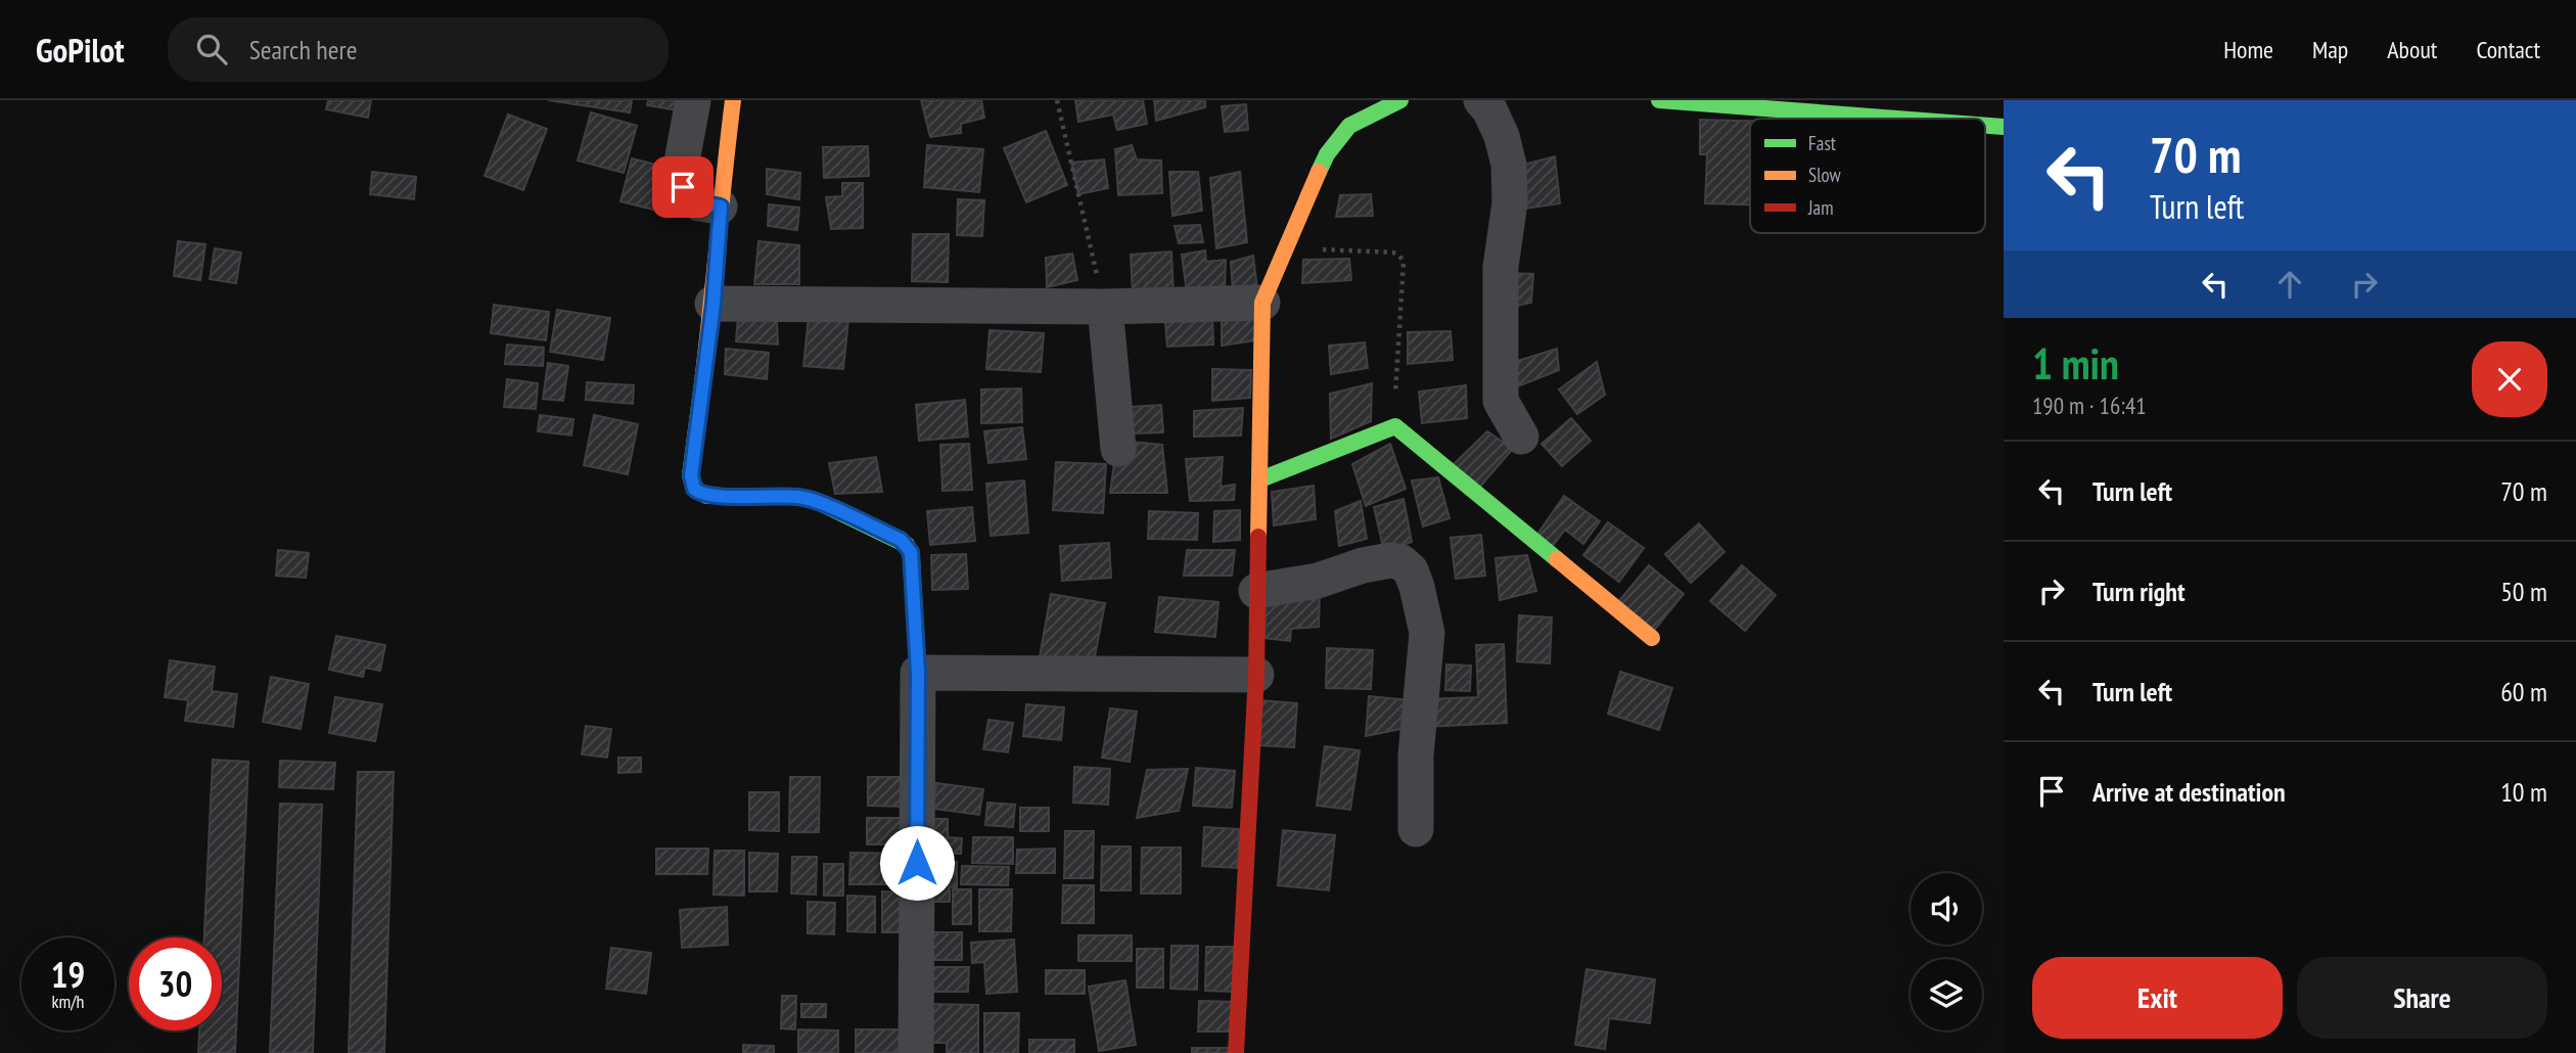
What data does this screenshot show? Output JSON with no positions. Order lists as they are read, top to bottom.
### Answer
{
  "legend": ["Fast", "Slow", "Jam"],
  "page": {
    "header": "GoPilot",
    "search": "Search here",
    "nav": [
      "Home",
      "Map",
      "About",
      "Contact"
    ],
    "turn": ["70 m", "Turn left"],
    "heading": ["1 min", "190 m · 16:41"],
    "list": [
      {
        "name": "Turn left",
        "value": "70 m"
      },
      {
        "name": "Turn right",
        "value": "50 m"
      },
      {
        "name": "Turn left",
        "value": "60 m"
      },
      {
        "name": "Arrive at destination",
        "value": "10 m"
      }
    ],
    "speed": "19 km/h",
    "limit": "30",
    "buttons": ["Exit", "Share"]
  }
}
